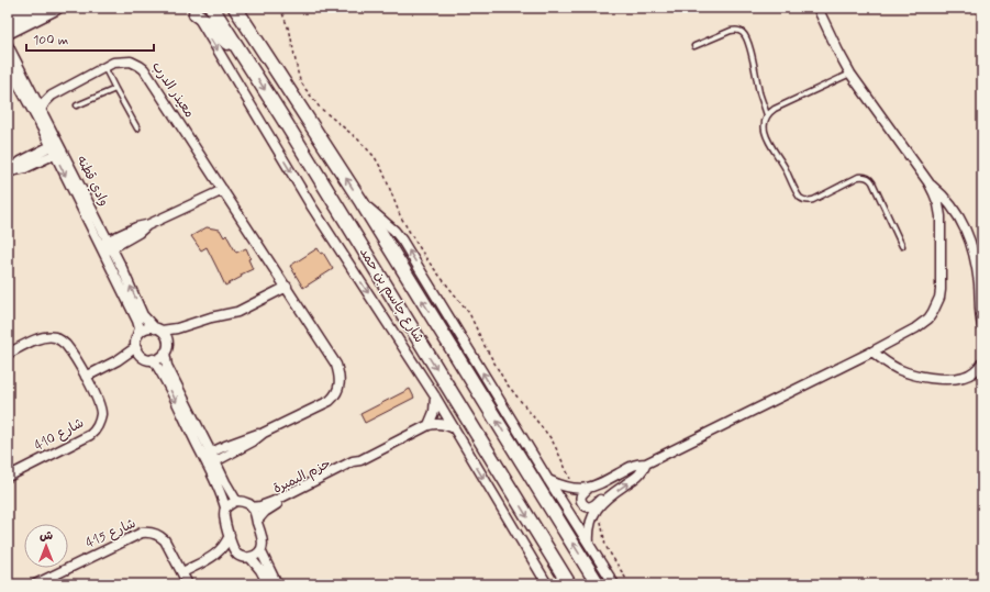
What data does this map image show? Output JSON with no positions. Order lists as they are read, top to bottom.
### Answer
{
  "streets": {
    "main road": ["شارع جاسم بن حمد"],
    "street": [
      "معيذر الدرب",
      "وادي قطنه",
      "شارع 410",
      "حزم البمبرة",
      "شارع 415"
    ]
  },
  "crossings": [
    ["معيذر الدرب", "وادي قطنه"]
  ],
  "scale_bar": "100 m",
  "north": "top"
}
